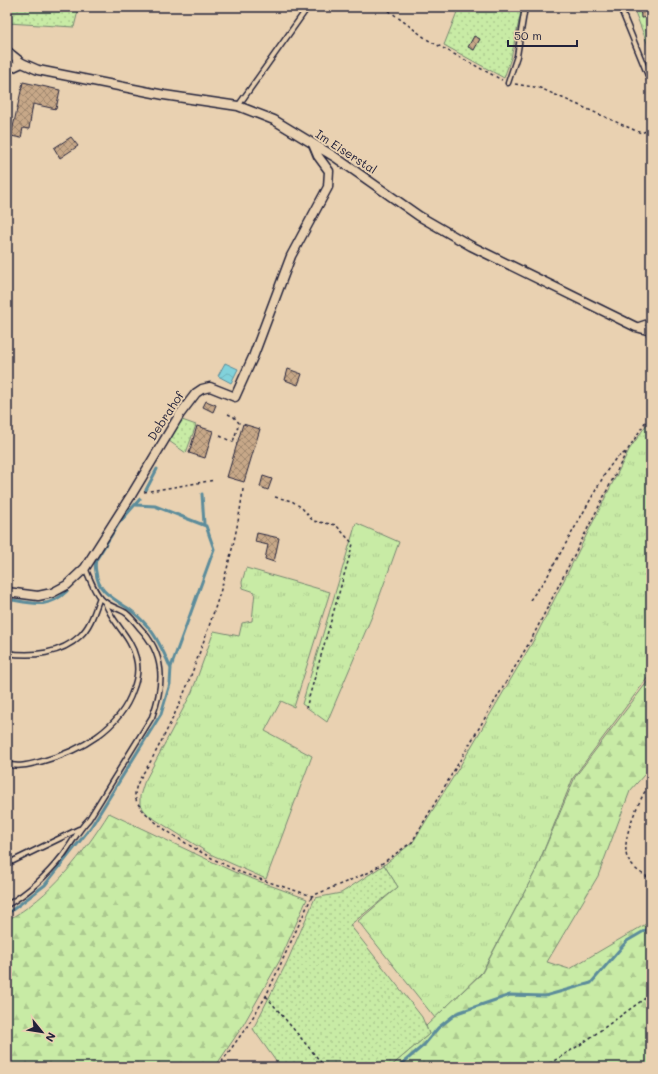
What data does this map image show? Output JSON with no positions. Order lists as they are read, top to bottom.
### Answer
{
  "streets": {
    "street": ["Im Eiserstal", "Debrahof"]
  },
  "crossings": [
    ["Im Eiserstal", "Debrahof"]
  ],
  "scale_bar": "50 m",
  "north": "bottom right"
}
